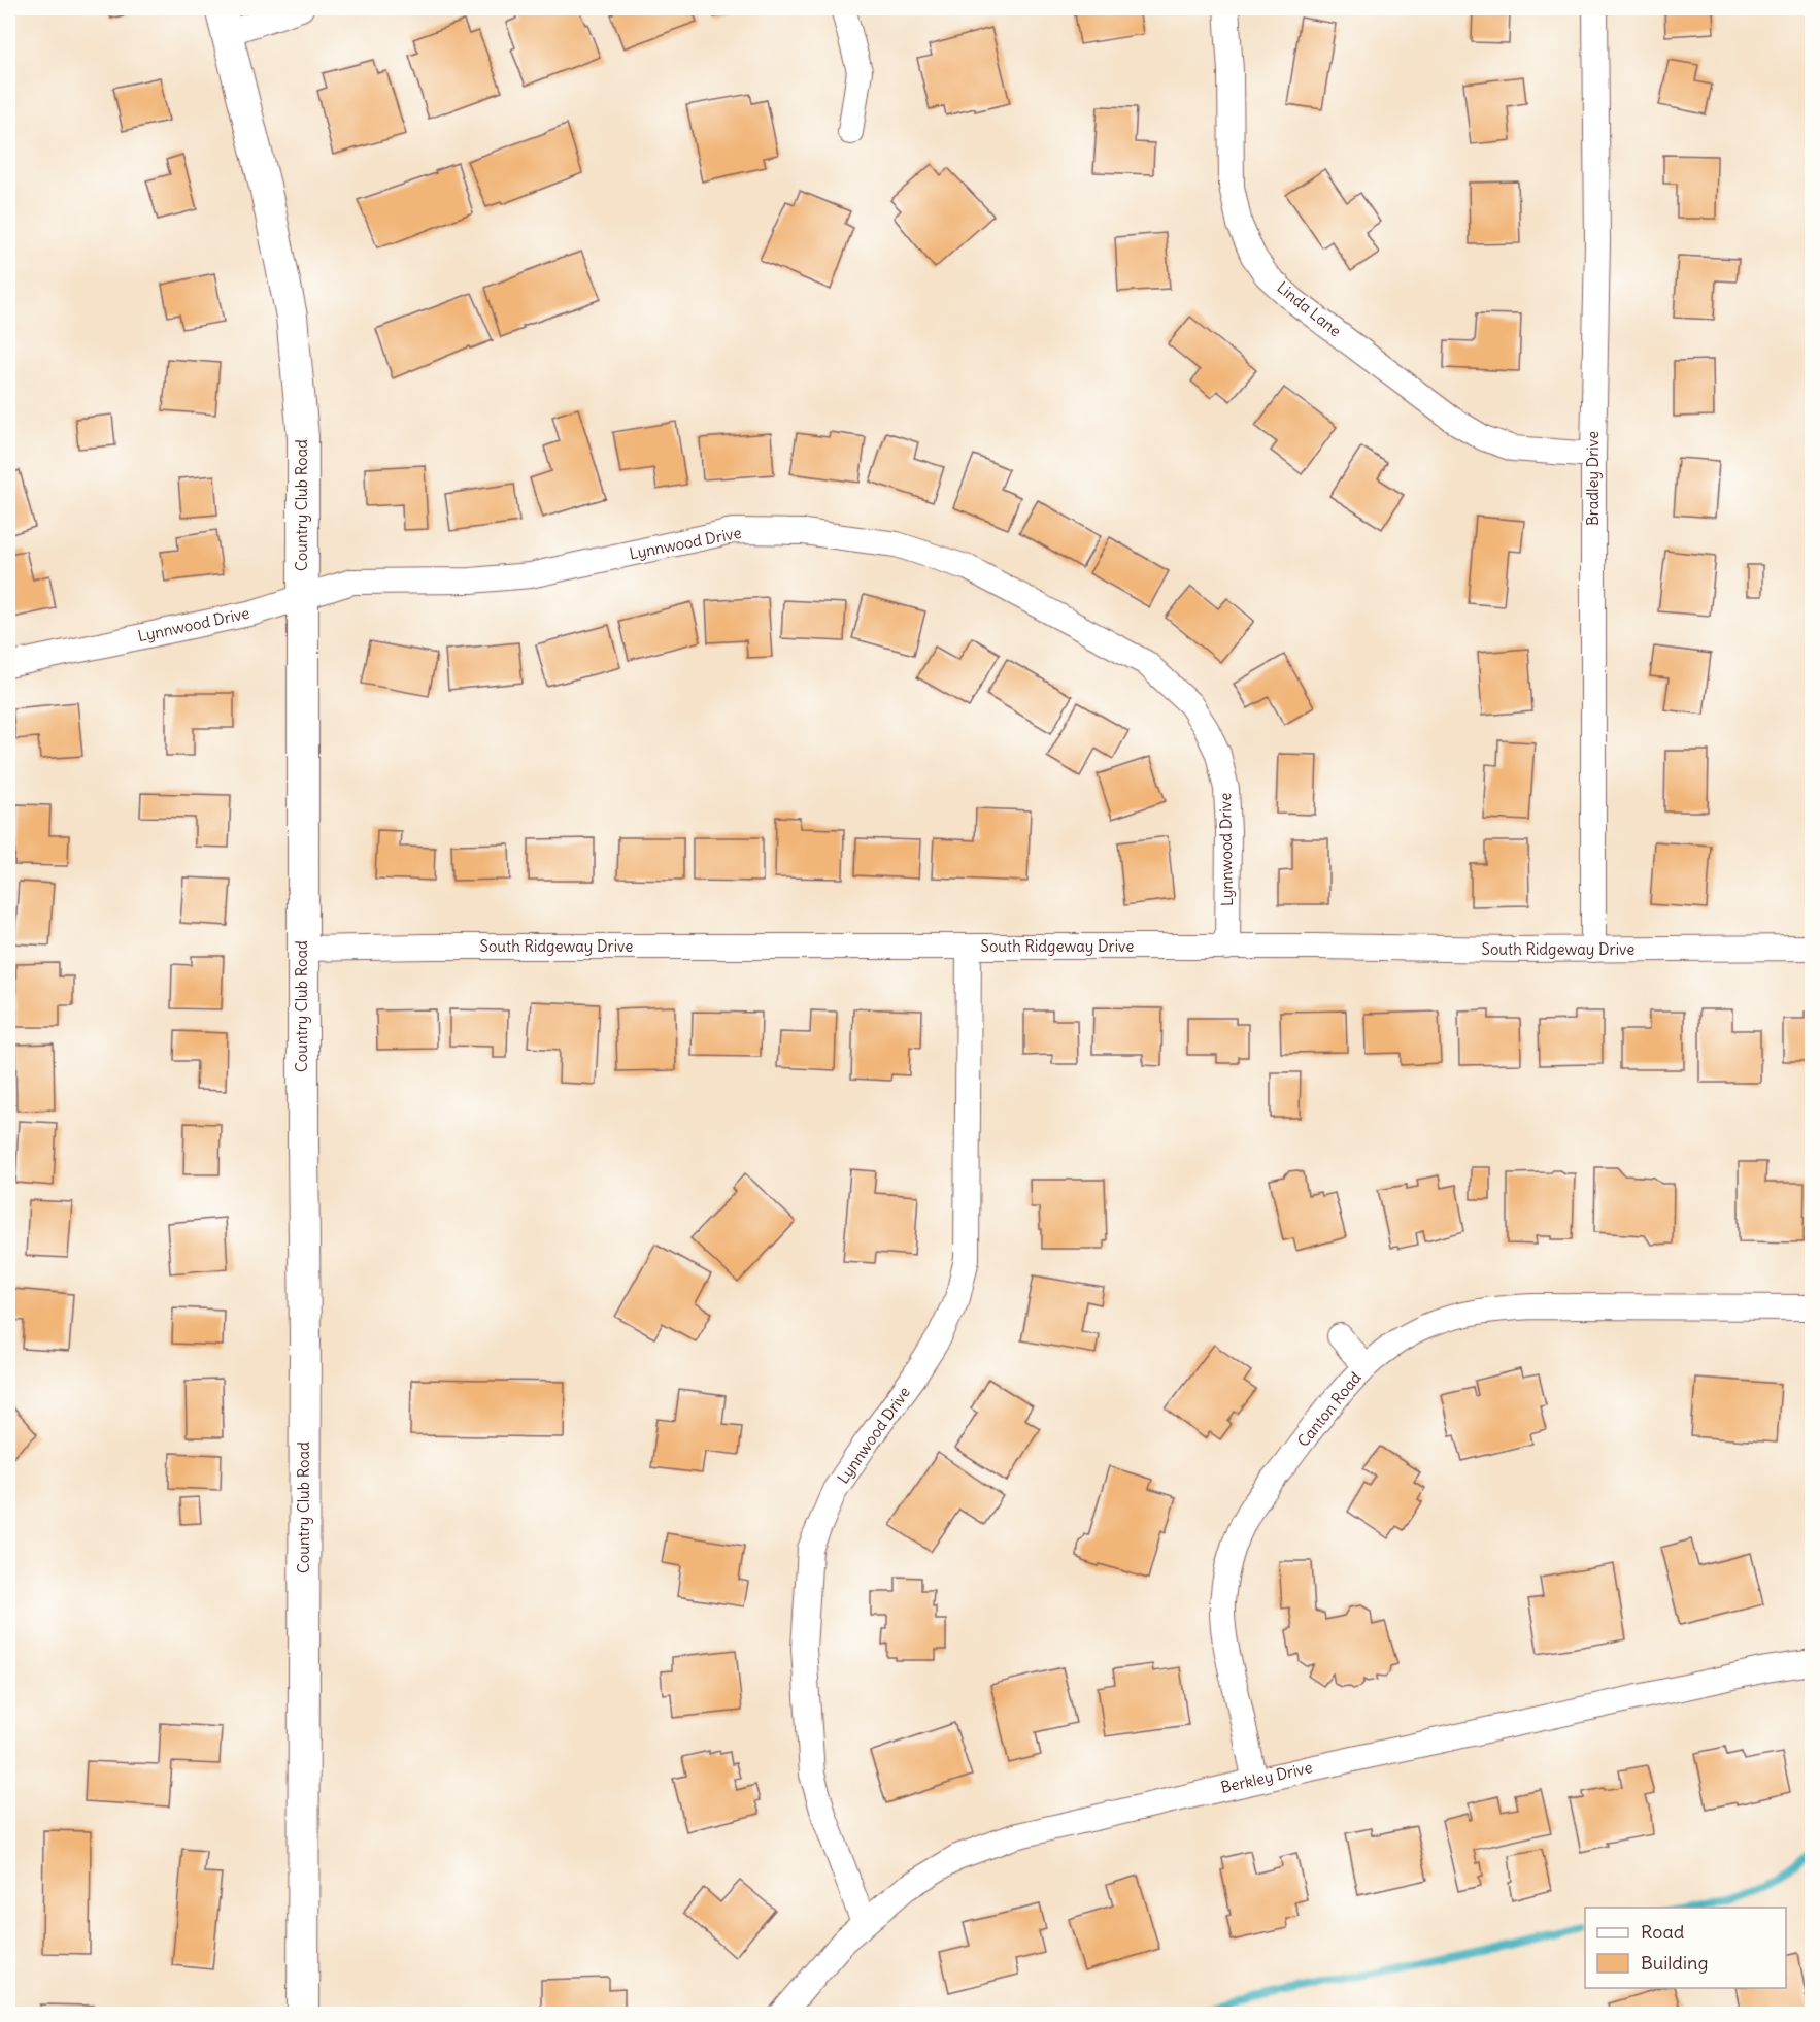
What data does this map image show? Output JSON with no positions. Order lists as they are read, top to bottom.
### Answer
{
  "streets": {
    "main road": ["Country Club Road"],
    "street": [
      "Linda Lane",
      "Bradley Drive",
      "Lynnwood Drive",
      "South Ridgeway Drive",
      "Canton Road",
      "Berkley Drive"
    ]
  },
  "crossings": [
    ["Linda Lane", "Bradley Drive"],
    ["Bradley Drive", "South Ridgeway Drive"],
    ["Country Club Road", "Lynnwood Drive"],
    ["Country Club Road", "South Ridgeway Drive"],
    ["Lynnwood Drive", "South Ridgeway Drive"],
    ["Lynnwood Drive", "Berkley Drive"],
    ["Canton Road", "Berkley Drive"]
  ],
  "legend": ["Road", "Building"]
}
